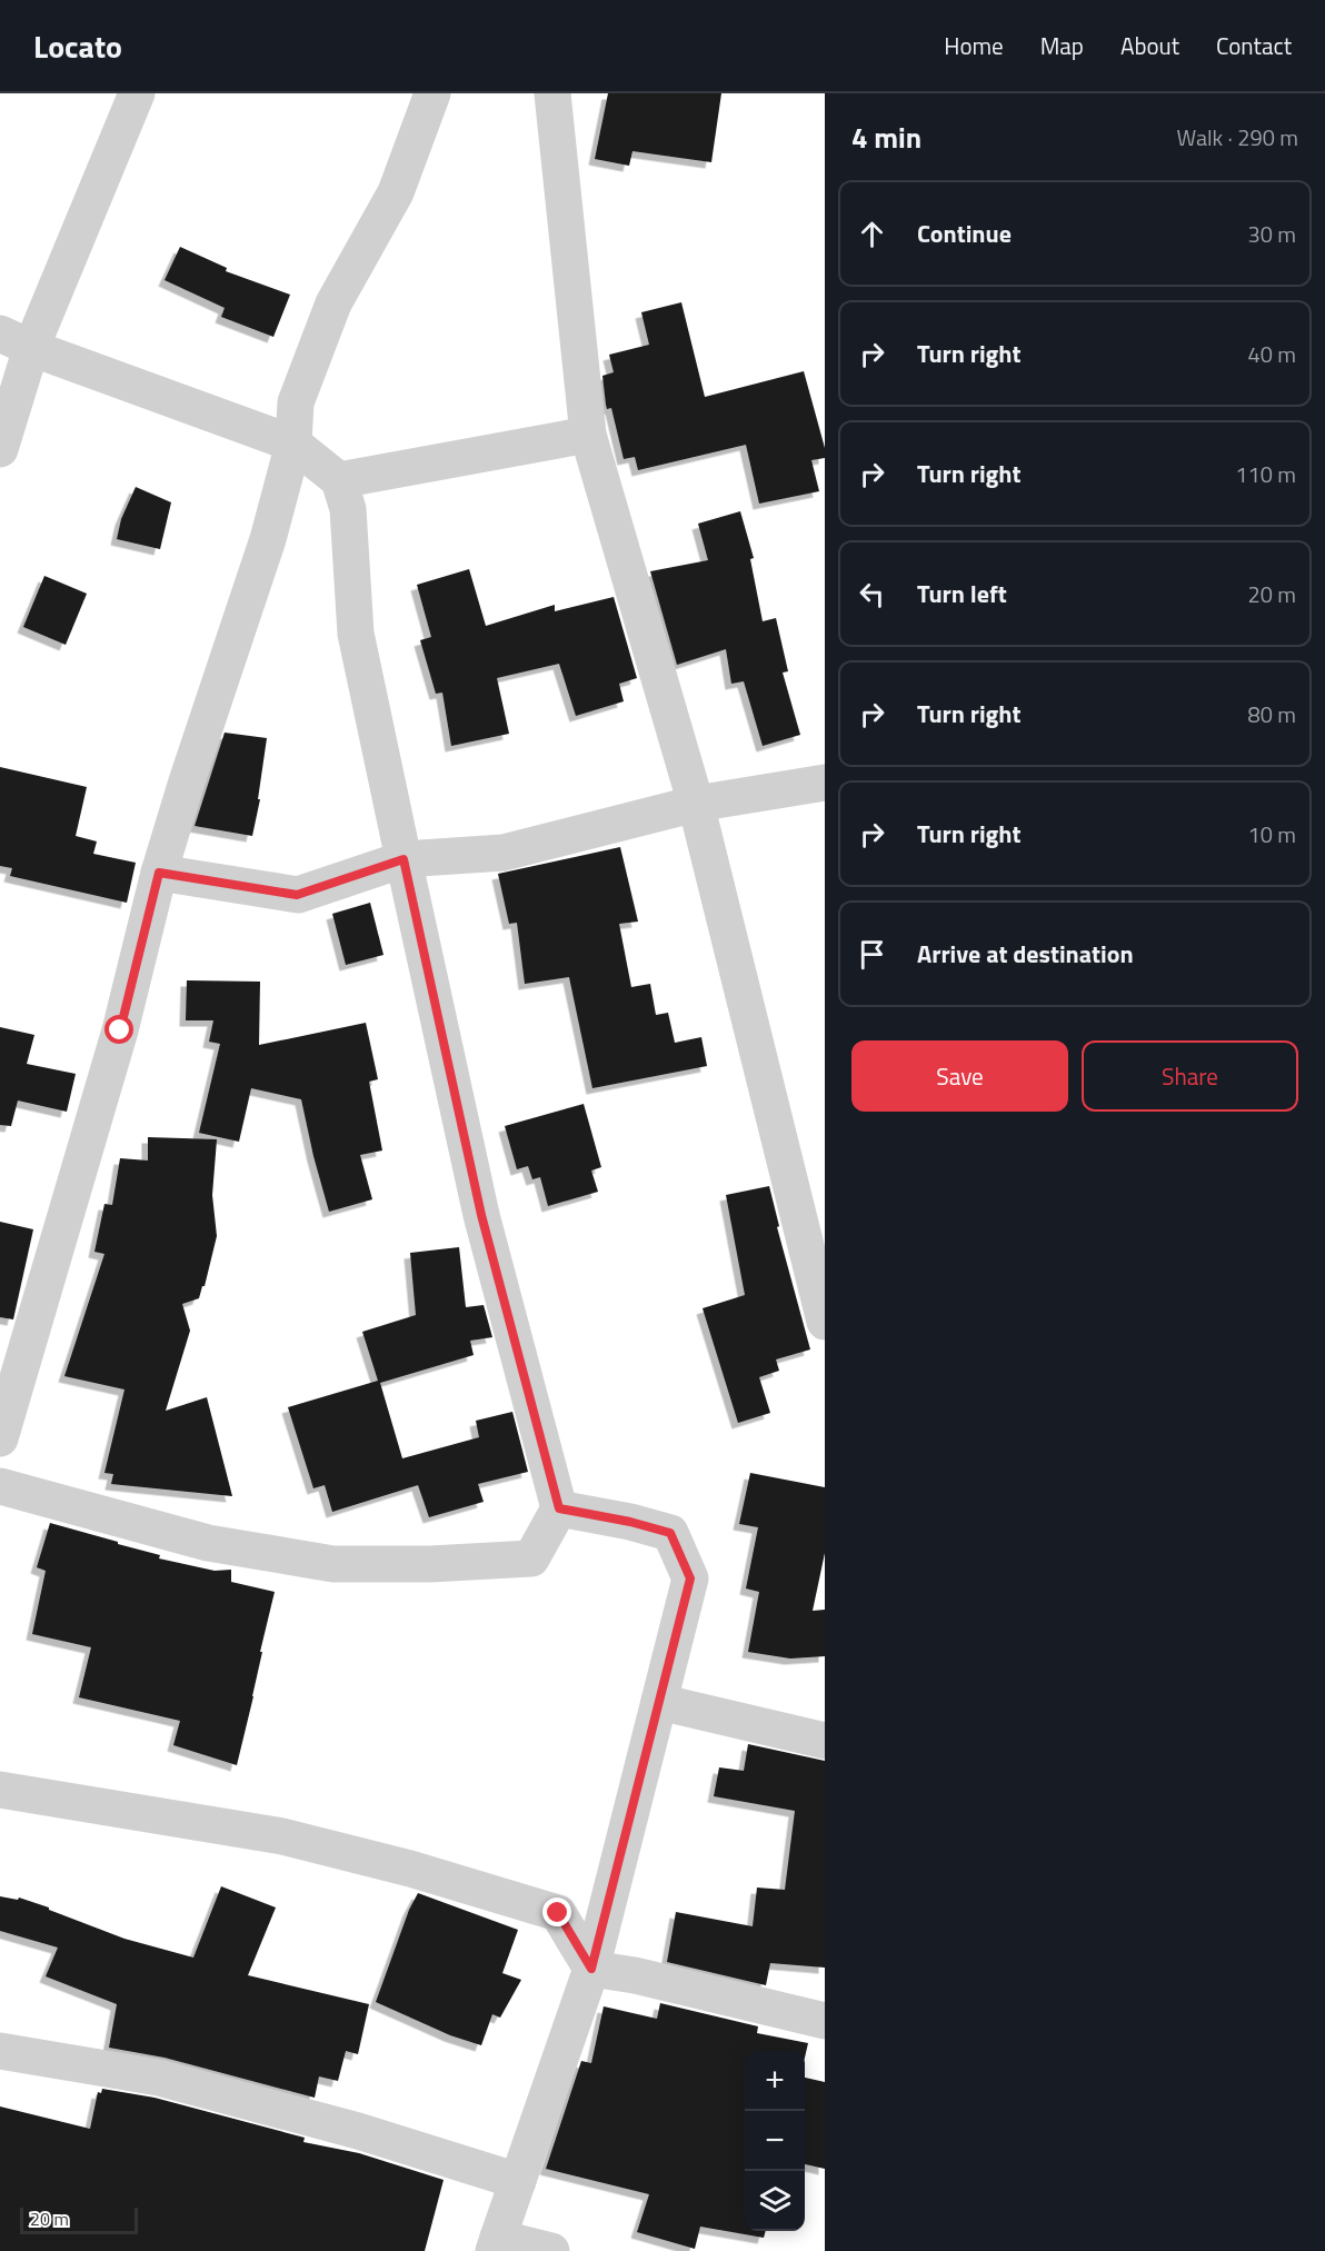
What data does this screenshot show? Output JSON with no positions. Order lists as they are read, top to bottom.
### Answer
{
  "scale_bar": "20 m",
  "page": {
    "header": "Locato",
    "nav": [
      "Home",
      "Map",
      "About",
      "Contact"
    ],
    "heading": ["4 min", "Walk · 290 m"],
    "list": [
      ["Continue", "30 m"],
      ["Turn right", "40 m"],
      ["Turn right", "110 m"],
      ["Turn left", "20 m"],
      ["Turn right", "80 m"],
      ["Turn right", "10 m"],
      "Arrive at destination"
    ],
    "buttons": ["Save", "Share"],
    "map_buttons": ["+", "−"],
    "scale": "20 m"
  }
}
